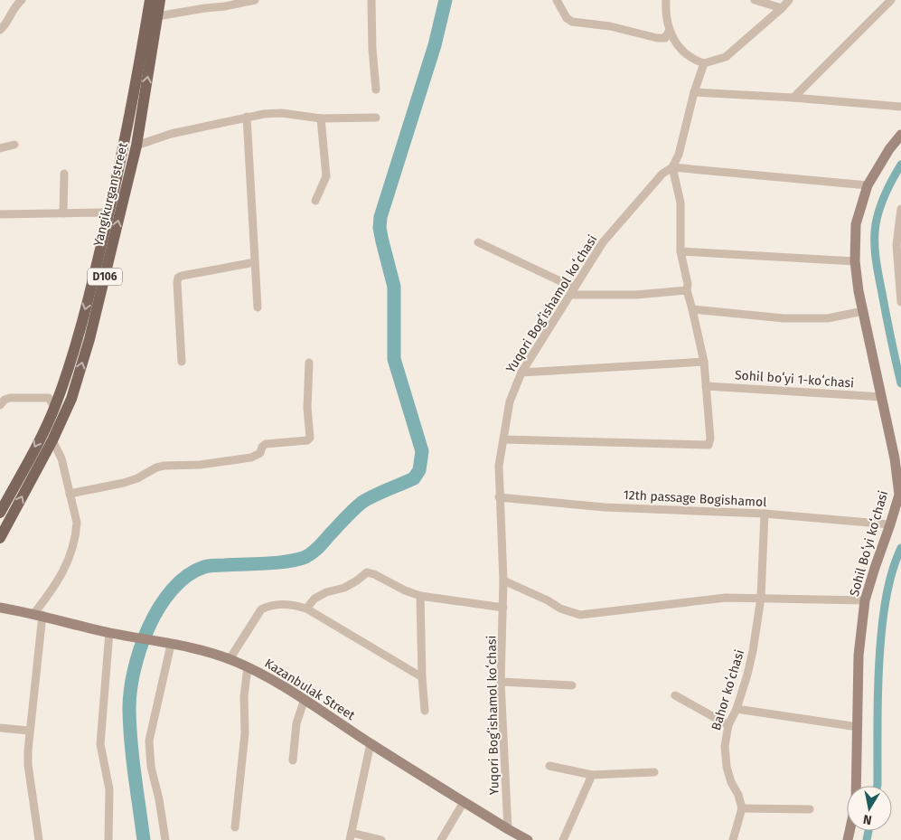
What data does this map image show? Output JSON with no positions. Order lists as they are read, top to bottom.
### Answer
{
  "streets": {
    "main road": [
      "Yangikurgan street",
      "D106",
      "Sohil Boʻyi koʻchasi",
      "Kazanbulak Street"
    ],
    "street": [
      "Yuqori Bogʻishamol koʻchasi",
      "Sohil boʻyi 1-koʻchasi",
      "12th passage Bogishamol",
      "Bahor koʻchasi"
    ]
  },
  "crossings": [
    ["Yuqori Bogʻishamol koʻchasi", "12th passage Bogishamol"],
    ["Yuqori Bogʻishamol koʻchasi", "Kazanbulak Street"],
    ["Sohil boʻyi 1-koʻchasi", "Sohil Boʻyi koʻchasi"],
    ["12th passage Bogishamol", "Sohil Boʻyi koʻchasi"],
    ["12th passage Bogishamol", "Bahor koʻchasi"]
  ],
  "north": "bottom"
}
